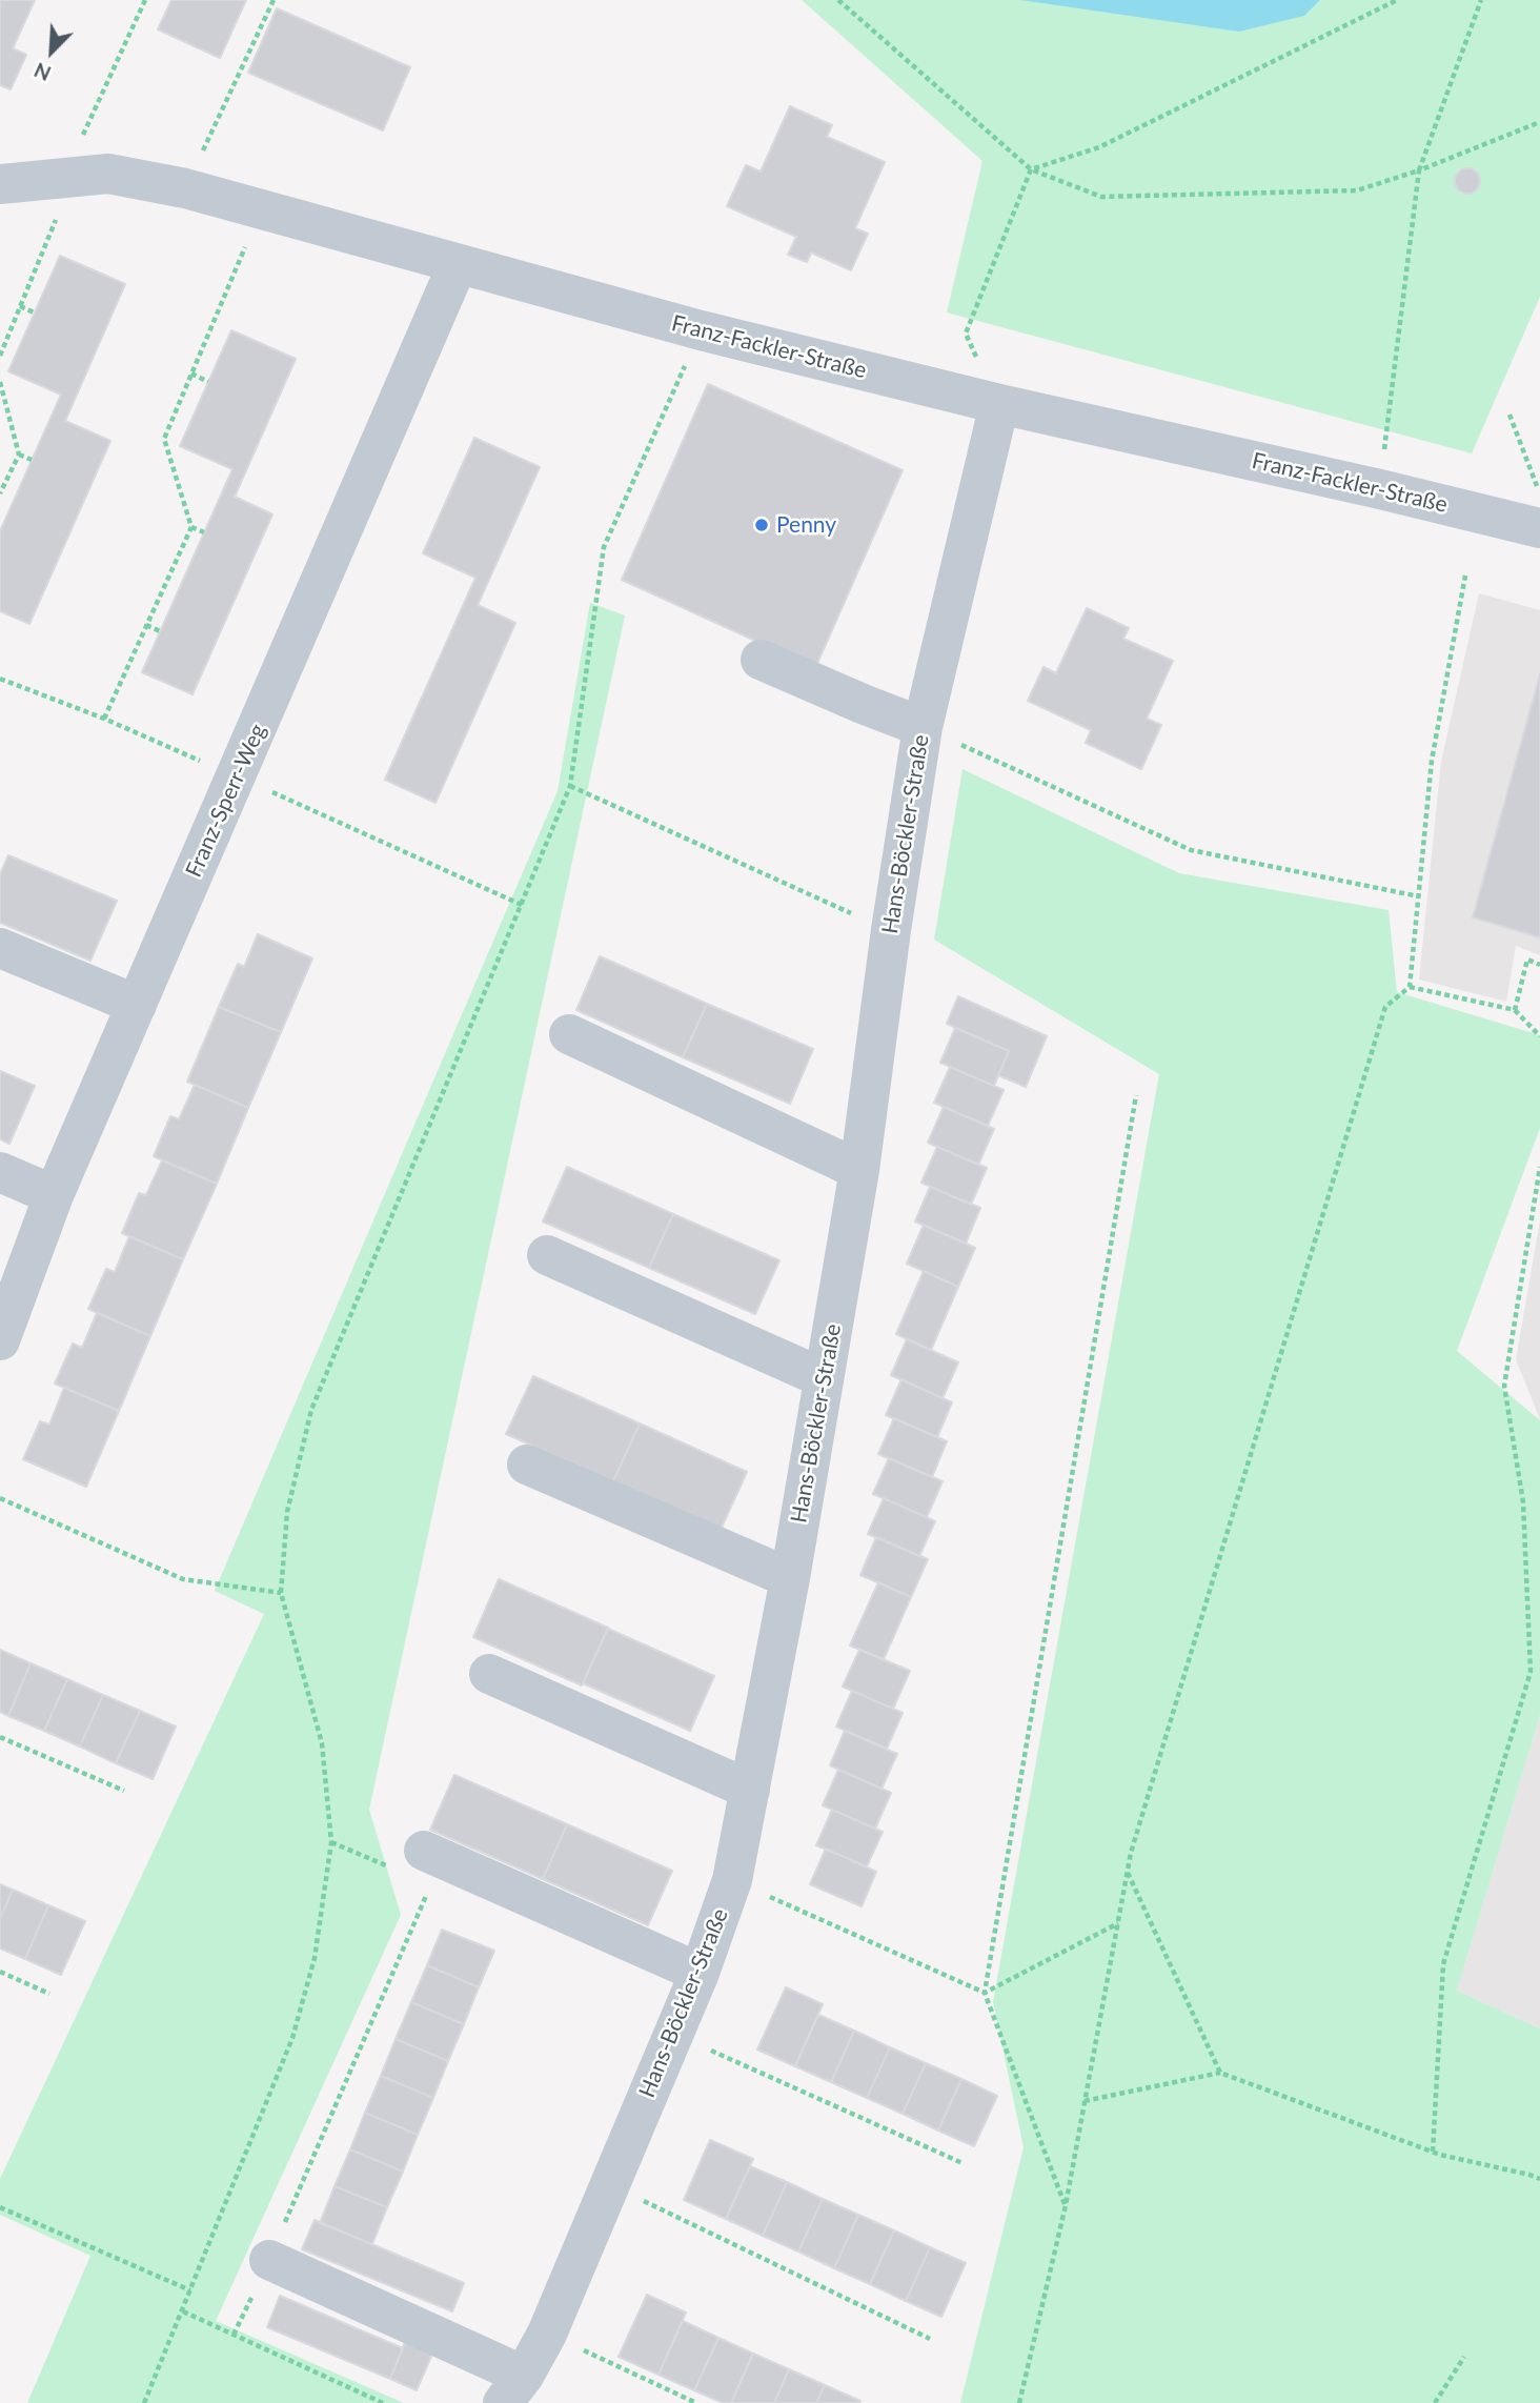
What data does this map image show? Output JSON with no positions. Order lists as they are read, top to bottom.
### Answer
{
  "streets": {
    "street": ["Franz-Fackler-Straße", "Franz-Sperr-Weg", "Hans-Böckler-Straße"]
  },
  "crossings": [
    ["Franz-Fackler-Straße", "Franz-Sperr-Weg"],
    ["Franz-Fackler-Straße", "Hans-Böckler-Straße"]
  ],
  "places": ["Penny"],
  "north": "bottom left"
}
